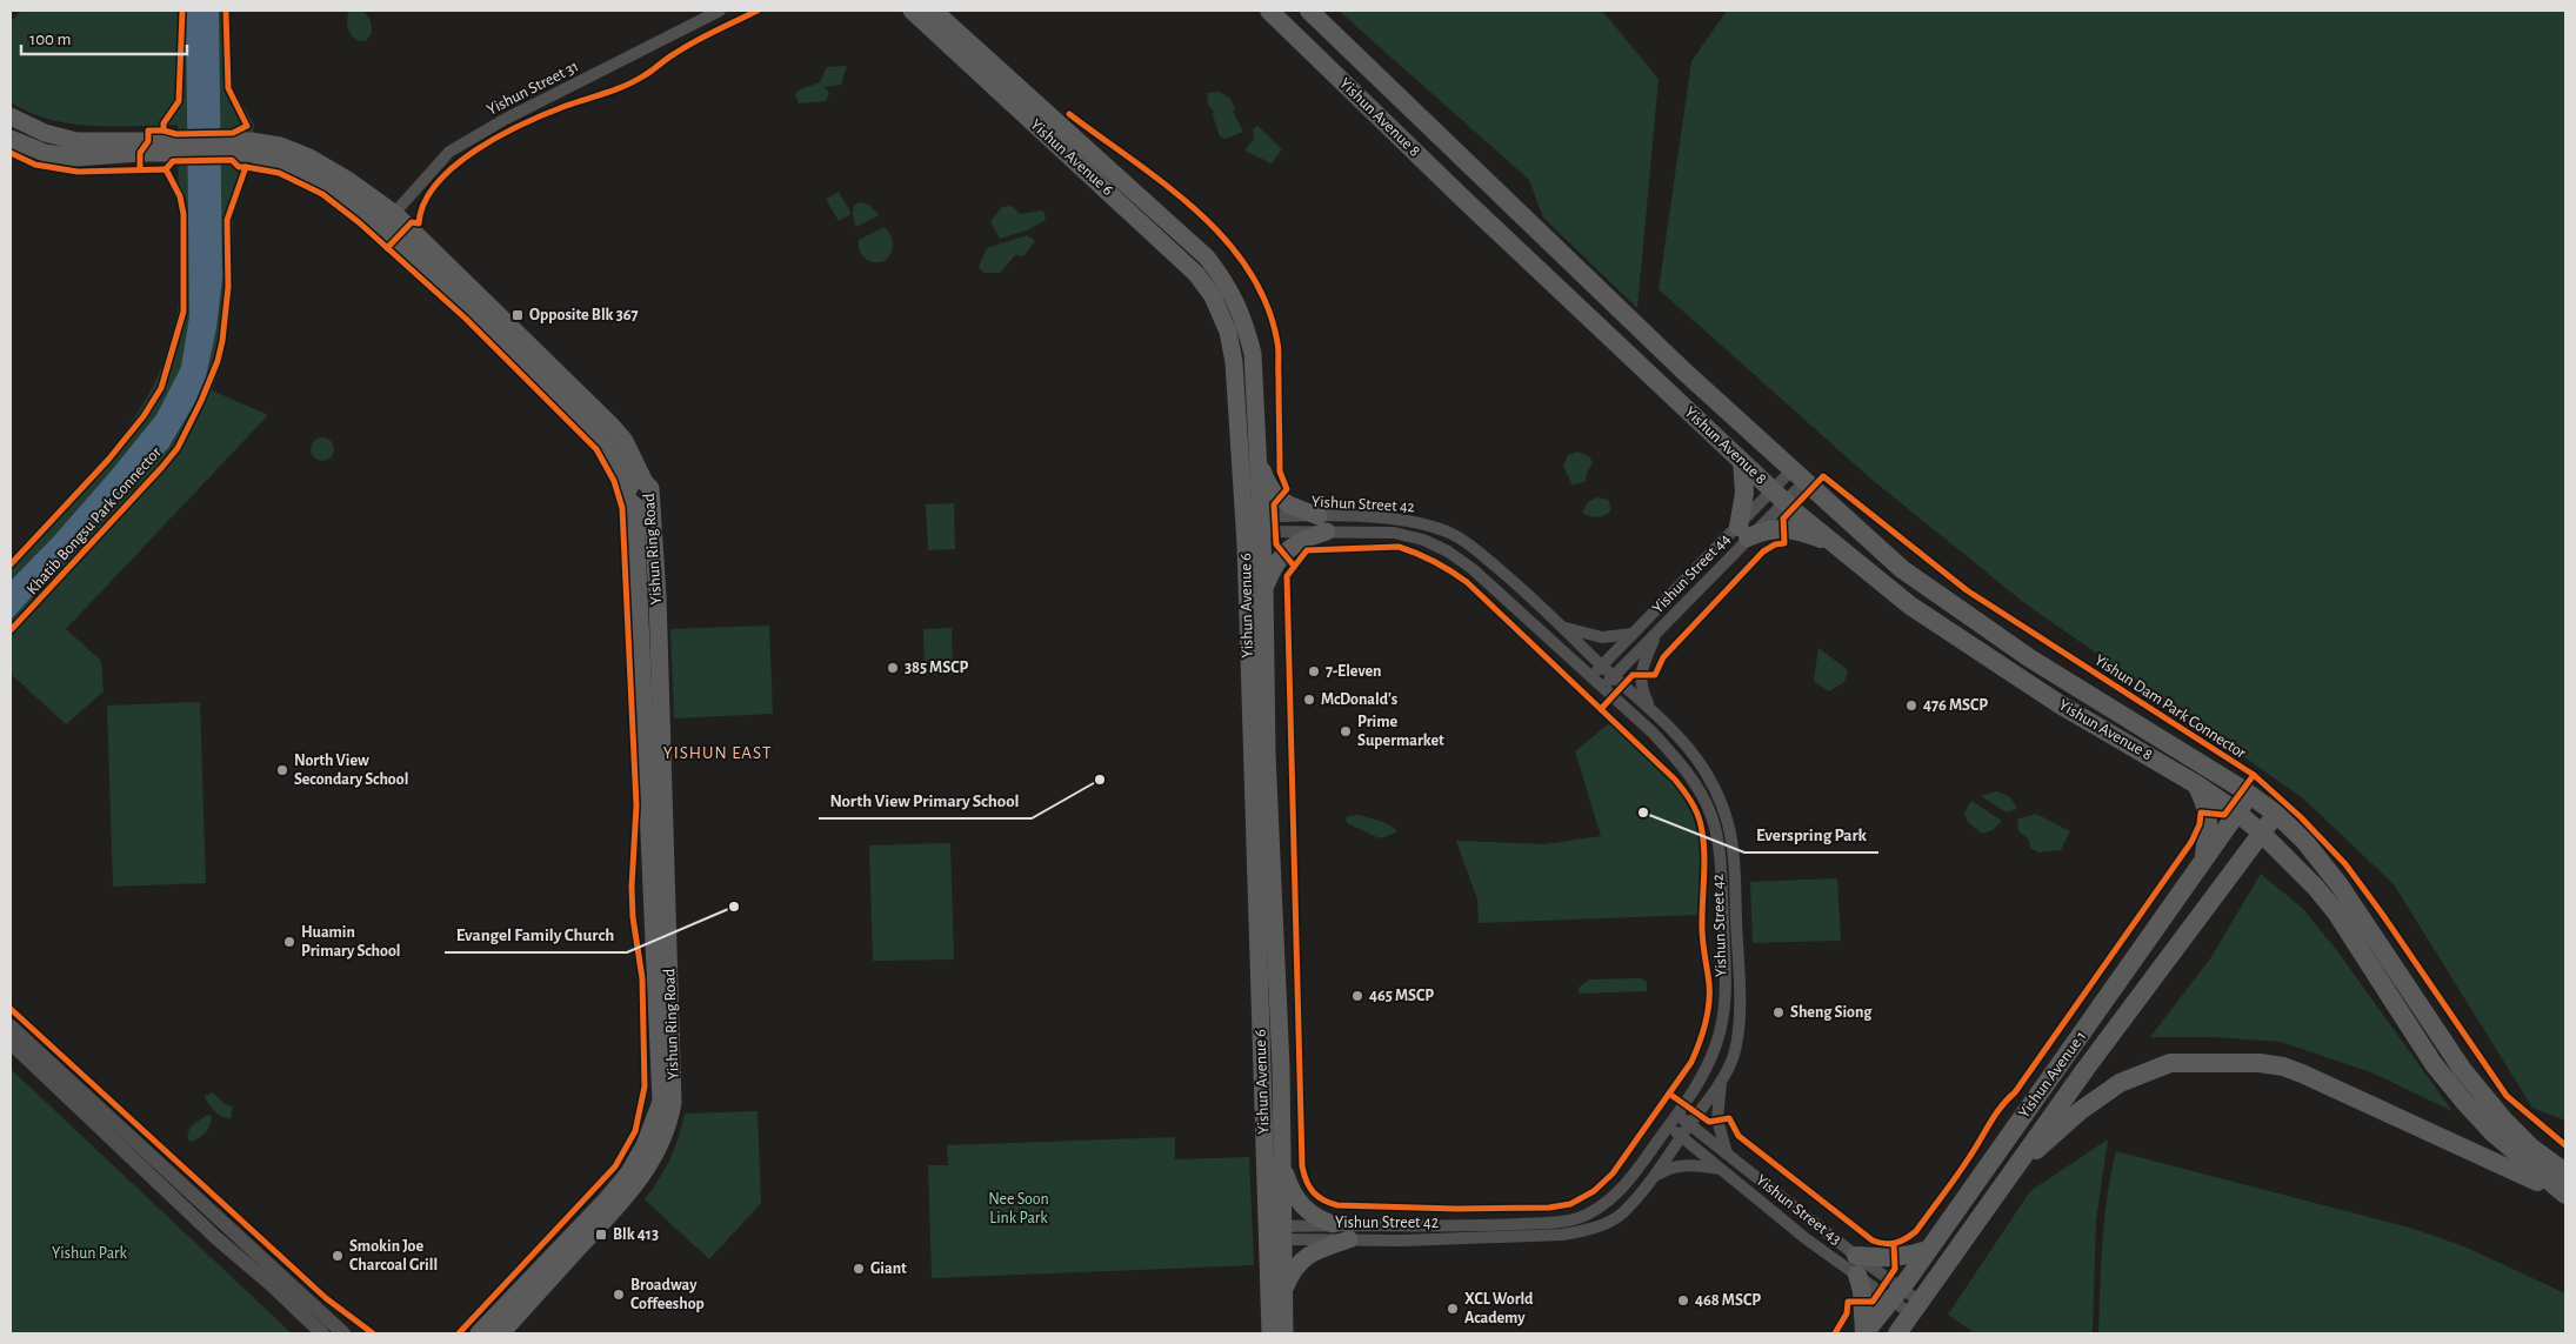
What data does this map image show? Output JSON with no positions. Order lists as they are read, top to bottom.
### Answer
{
  "streets": {
    "main road": [
      "Yishun Avenue 8",
      "Yishun Avenue 6",
      "Yishun Ring Road",
      "Yishun Avenue 1"
    ],
    "street": [
      "Yishun Street 31",
      "Yishun Street 42",
      "Yishun Street 44",
      "Yishun Street 43"
    ],
    "cycle path": ["Khatib Bongsu Park Connector", "Yishun Dam Park Connector"]
  },
  "crossings": [
    ["Yishun Street 31", "Yishun Ring Road"],
    ["Yishun Avenue 8", "Yishun Street 44"],
    ["Yishun Avenue 8", "Yishun Avenue 1"],
    ["Yishun Avenue 6", "Yishun Street 42"],
    ["Yishun Street 42", "Yishun Street 44"],
    ["Yishun Street 42", "Yishun Street 43"],
    ["Yishun Avenue 1", "Yishun Street 43"]
  ],
  "districts": ["YISHUN EAST"],
  "parks": ["Nee Soon Link Park", "Yishun Park"],
  "places": {
    "transit": ["Opposite Blk 367", "Blk 413"],
    "other": [
      "385 MSCP",
      "7-Eleven",
      "McDonald's",
      "476 MSCP",
      "Prime Supermarket",
      "North View Secondary School",
      "North View Primary School",
      "Everspring Park",
      "Evangel Family Church",
      "Huamin Primary School",
      "465 MSCP",
      "Sheng Siong",
      "Smokin Joe Charcoal Grill",
      "Giant",
      "Broadway Coffeeshop",
      "468 MSCP",
      "XCL World Academy"
    ]
  },
  "scale_bar": "100 m"
}
